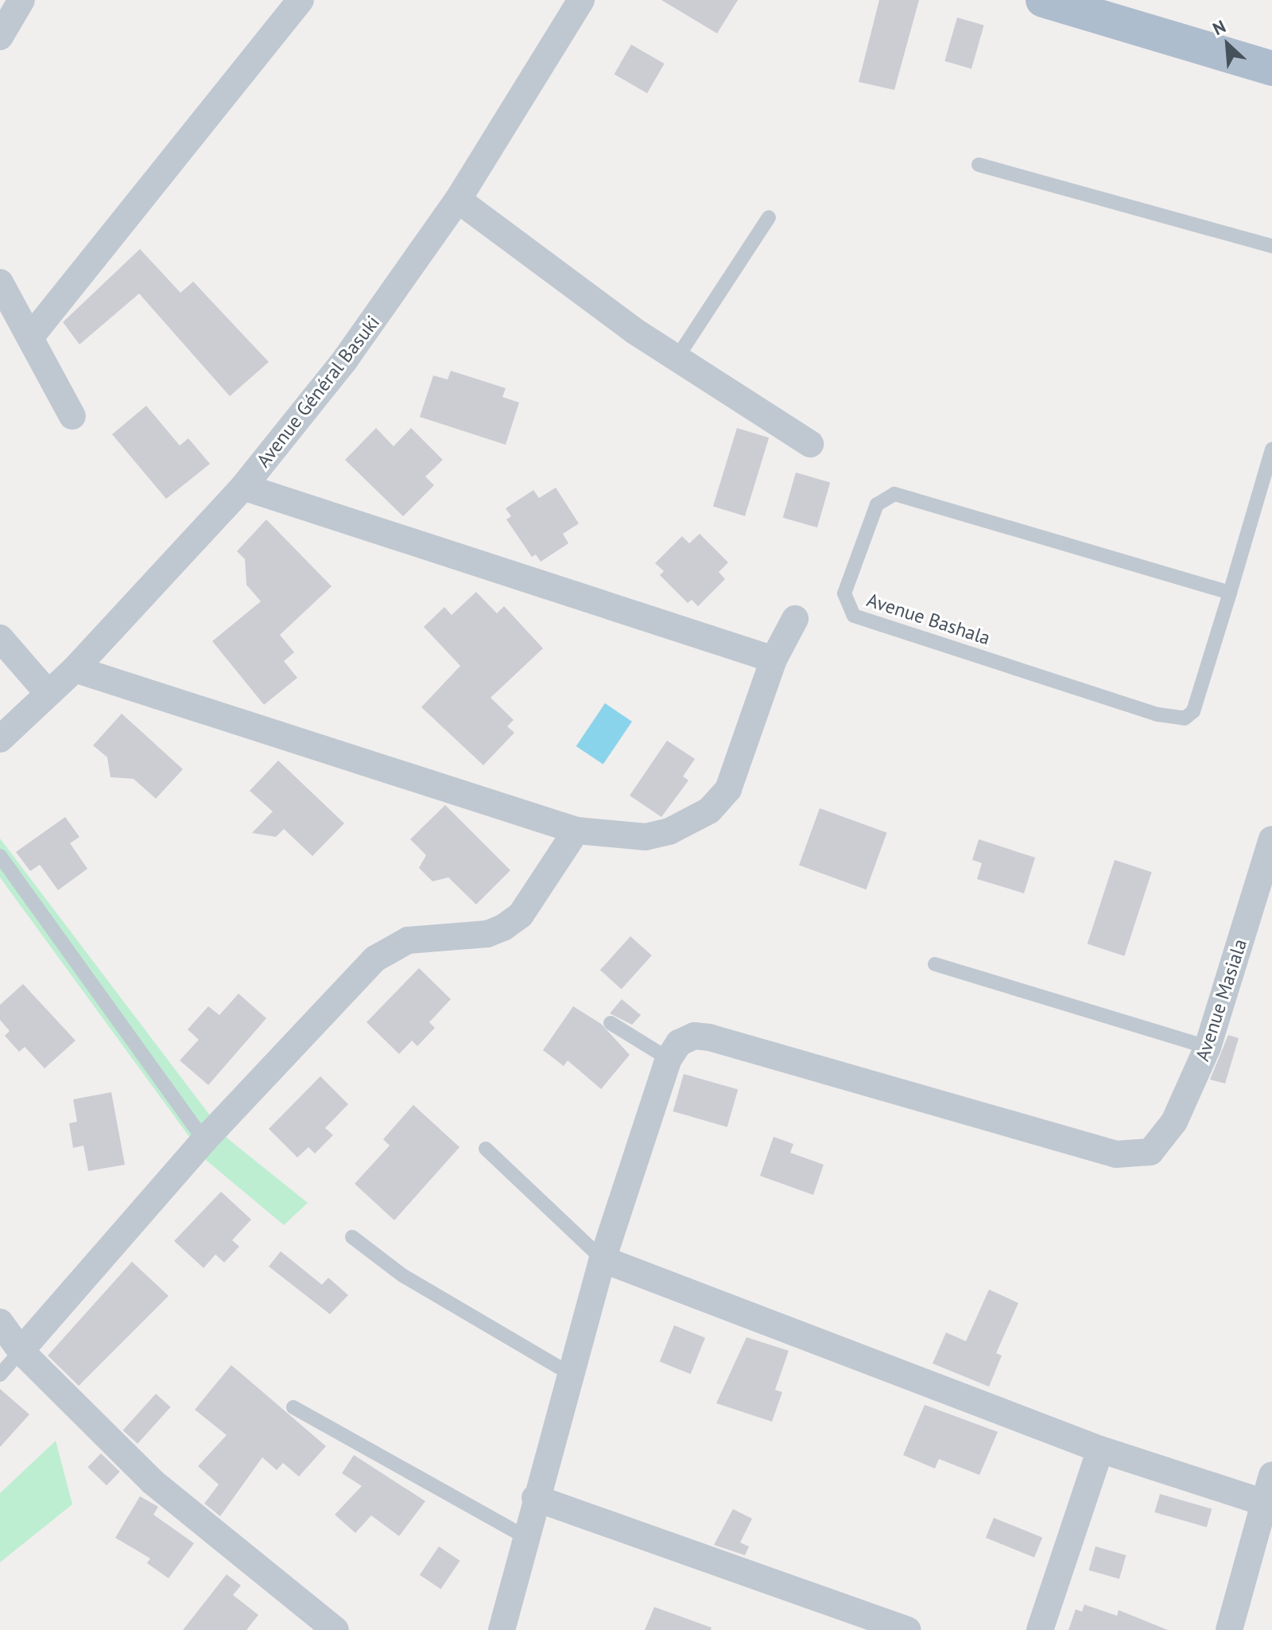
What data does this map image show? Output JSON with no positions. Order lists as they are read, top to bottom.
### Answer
{
  "streets": {
    "street": ["Avenue Général Basuki", "Avenue Masiala"],
    "lane": ["Avenue Bashala"]
  },
  "north": "top left"
}
